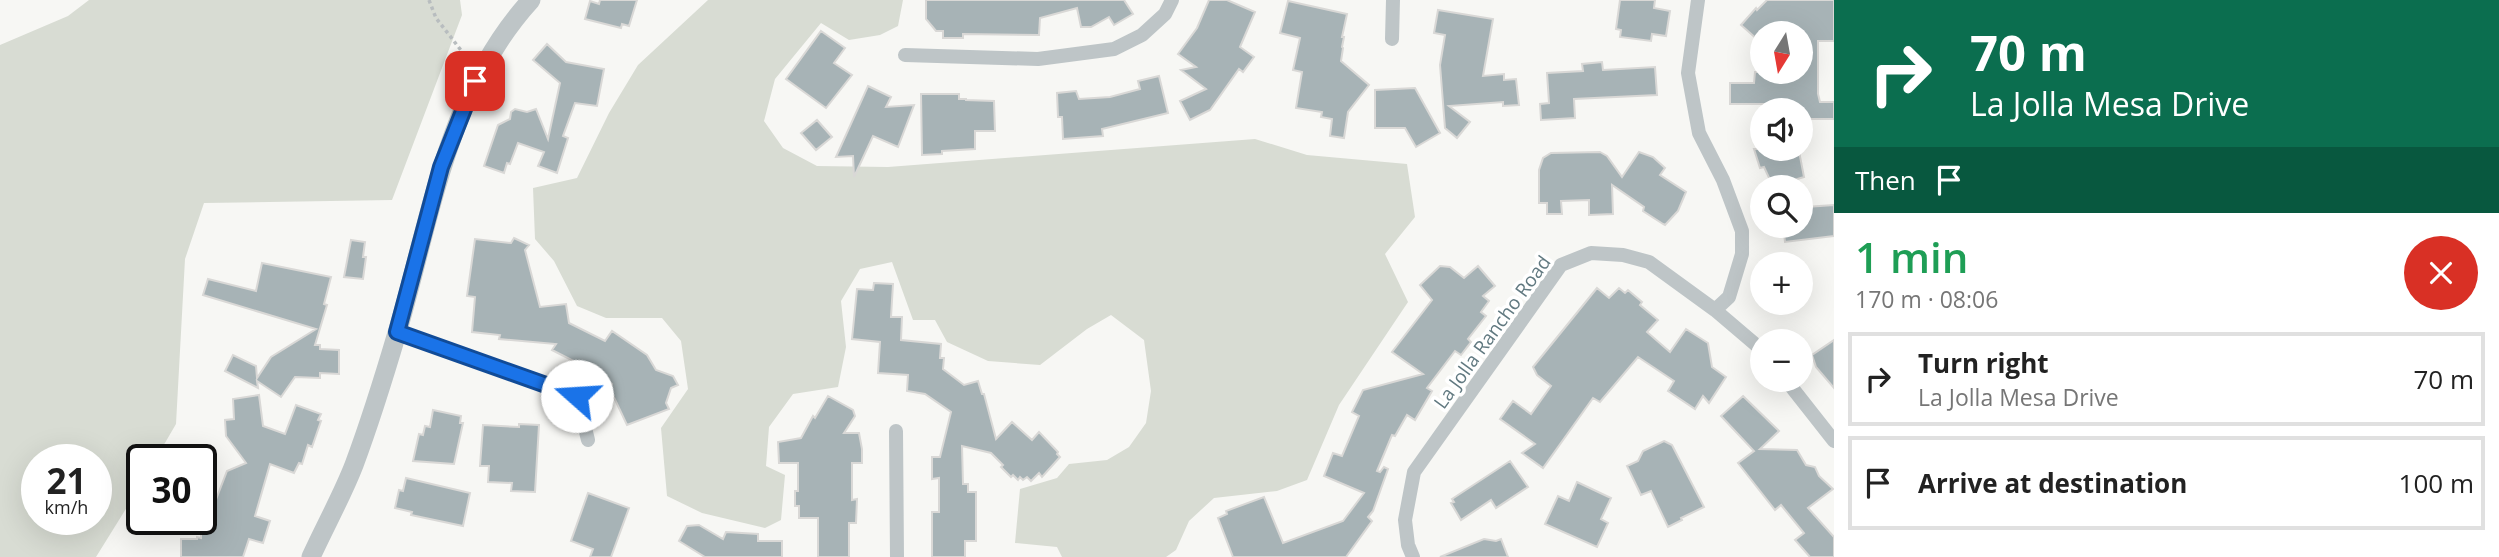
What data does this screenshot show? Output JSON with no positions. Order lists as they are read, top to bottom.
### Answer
{
  "streets": {
    "street": ["La Jolla Rancho Road"]
  },
  "north": "bottom",
  "page": {
    "turn": ["70 m", "La Jolla Mesa Drive"],
    "map_buttons": ["+", "−"],
    "then": "Then",
    "heading": ["1 min", "170 m · 08:06"],
    "list": [
      {
        "name": "Turn right",
        "note": "La Jolla Mesa Drive",
        "value": "70 m"
      },
      {
        "name": "Arrive at destination",
        "value": "100 m"
      }
    ],
    "speed": "21 km/h",
    "limit": "30"
  }
}
